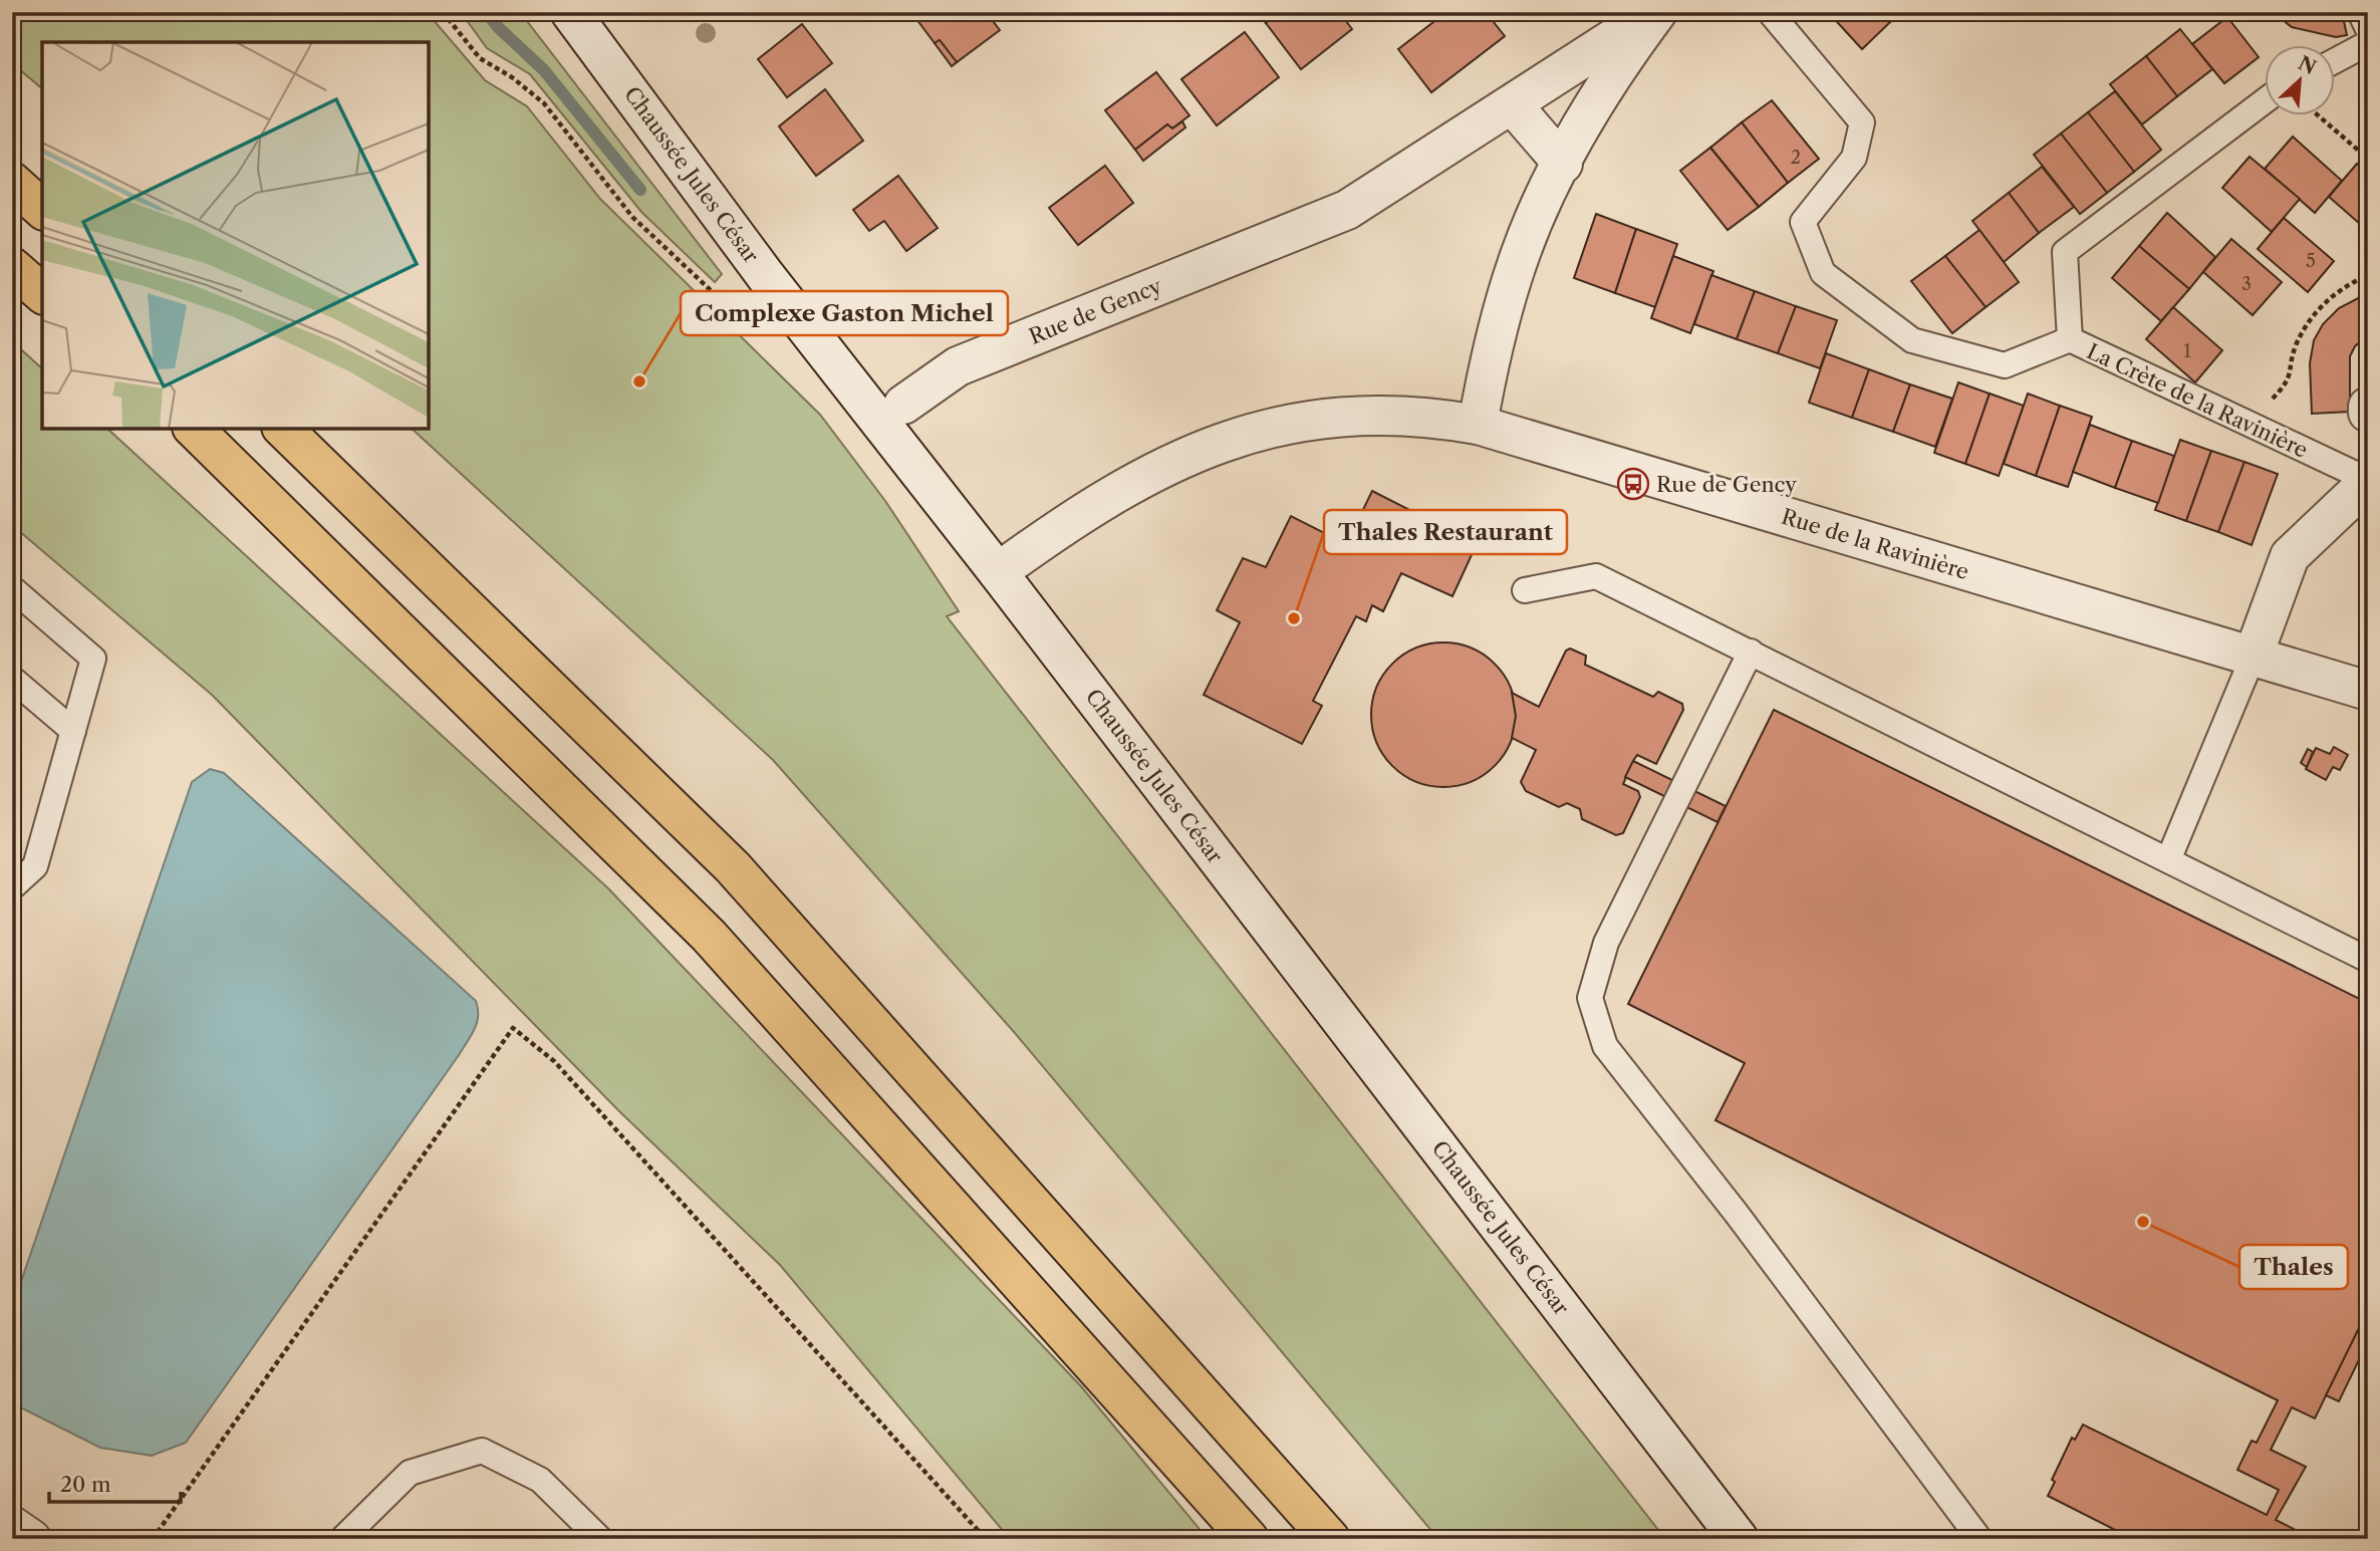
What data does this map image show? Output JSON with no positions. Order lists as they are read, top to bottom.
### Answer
{
  "streets": {
    "street": ["Chaussée Jules César", "Rue de Gency", "Rue de la Ravinière"],
    "lane": ["La Crète de la Ravinière"]
  },
  "crossings": [
    ["Chaussée Jules César", "Rue de la Ravinière"],
    ["Rue de Gency", "Rue de la Ravinière"]
  ],
  "places": {
    "other": ["Complexe Gaston Michel", "Thales Restaurant", "Thales"],
    "bus stop": ["Rue de Gency"]
  },
  "house_numbers": [
    "2",
    "5",
    "3",
    "1"
  ],
  "scale_bar": "20 m",
  "north": "top right"
}
